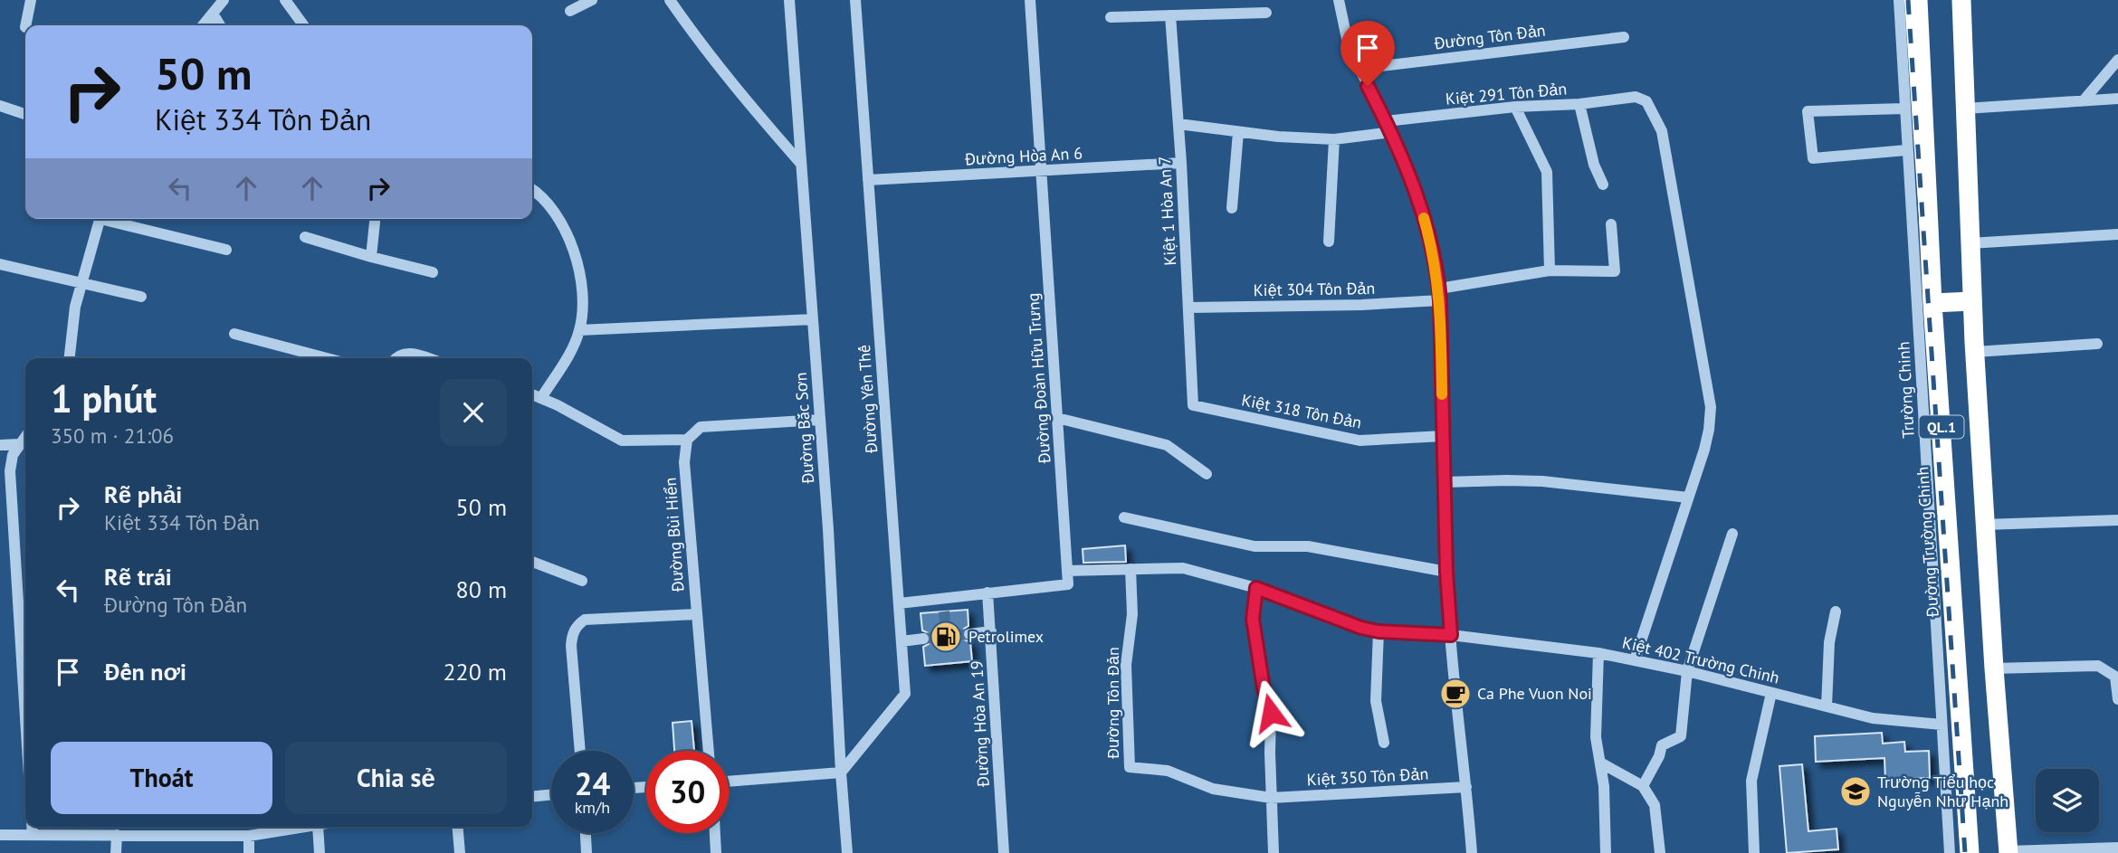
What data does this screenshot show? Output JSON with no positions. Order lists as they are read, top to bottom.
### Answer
{
  "streets": {
    "highway": ["QL.1", "Đường Trường Chinh"],
    "street": [
      "Đường Tôn Đản",
      "Kiệt 291 Tôn Đản",
      "Đường Hòa An 6",
      "Kiệt 1 Hòa An 7",
      "Kiệt 304 Tôn Đản",
      "Đường Đoàn Hữu Trưng",
      "Trường Chinh",
      "Đường Yên Thế",
      "Kiệt 318 Tôn Đản",
      "Đường Bắc Sơn",
      "Đường Bùi Hiển",
      "Kiệt 402 Trường Chinh",
      "Đường Hòa An 19",
      "Kiệt 350 Tôn Đản"
    ]
  },
  "crossings": [
    ["Đường Tôn Đản", "Kiệt 402 Trường Chinh"],
    ["Đường Tôn Đản", "Kiệt 350 Tôn Đản"],
    ["Kiệt 291 Tôn Đản", "Kiệt 1 Hòa An 7"],
    ["Đường Hòa An 6", "Kiệt 1 Hòa An 7"],
    ["Đường Hòa An 6", "Đường Đoàn Hữu Trưng"],
    ["Đường Hòa An 6", "Đường Yên Thế"],
    ["Kiệt 1 Hòa An 7", "Kiệt 304 Tôn Đản"],
    ["Kiệt 1 Hòa An 7", "Kiệt 318 Tôn Đản"],
    ["Đường Đoàn Hữu Trưng", "Kiệt 402 Trường Chinh"],
    ["Trường Chinh", "Kiệt 402 Trường Chinh"],
    ["Đường Yên Thế", "Đường Bắc Sơn"]
  ],
  "places": {
    "fuel station": ["Petrolimex"],
    "cafe": ["Ca Phe Vuon Noi"],
    "school or university": ["Trường Tiểu học Nguyễn Như Hạnh"]
  },
  "page": {
    "turn": ["50 m", "Kiệt 334 Tôn Đản"],
    "heading": ["1 phút", "350 m · 21:06"],
    "list": [
      {
        "name": "Rẽ phải",
        "note": "Kiệt 334 Tôn Đản",
        "value": "50 m"
      },
      {
        "name": "Rẽ trái",
        "note": "Đường Tôn Đản",
        "value": "80 m"
      },
      {
        "name": "Đến nơi",
        "value": "220 m"
      }
    ],
    "buttons": ["Thoát", "Chia sẻ"],
    "speed": "24 km/h",
    "limit": "30"
  }
}
